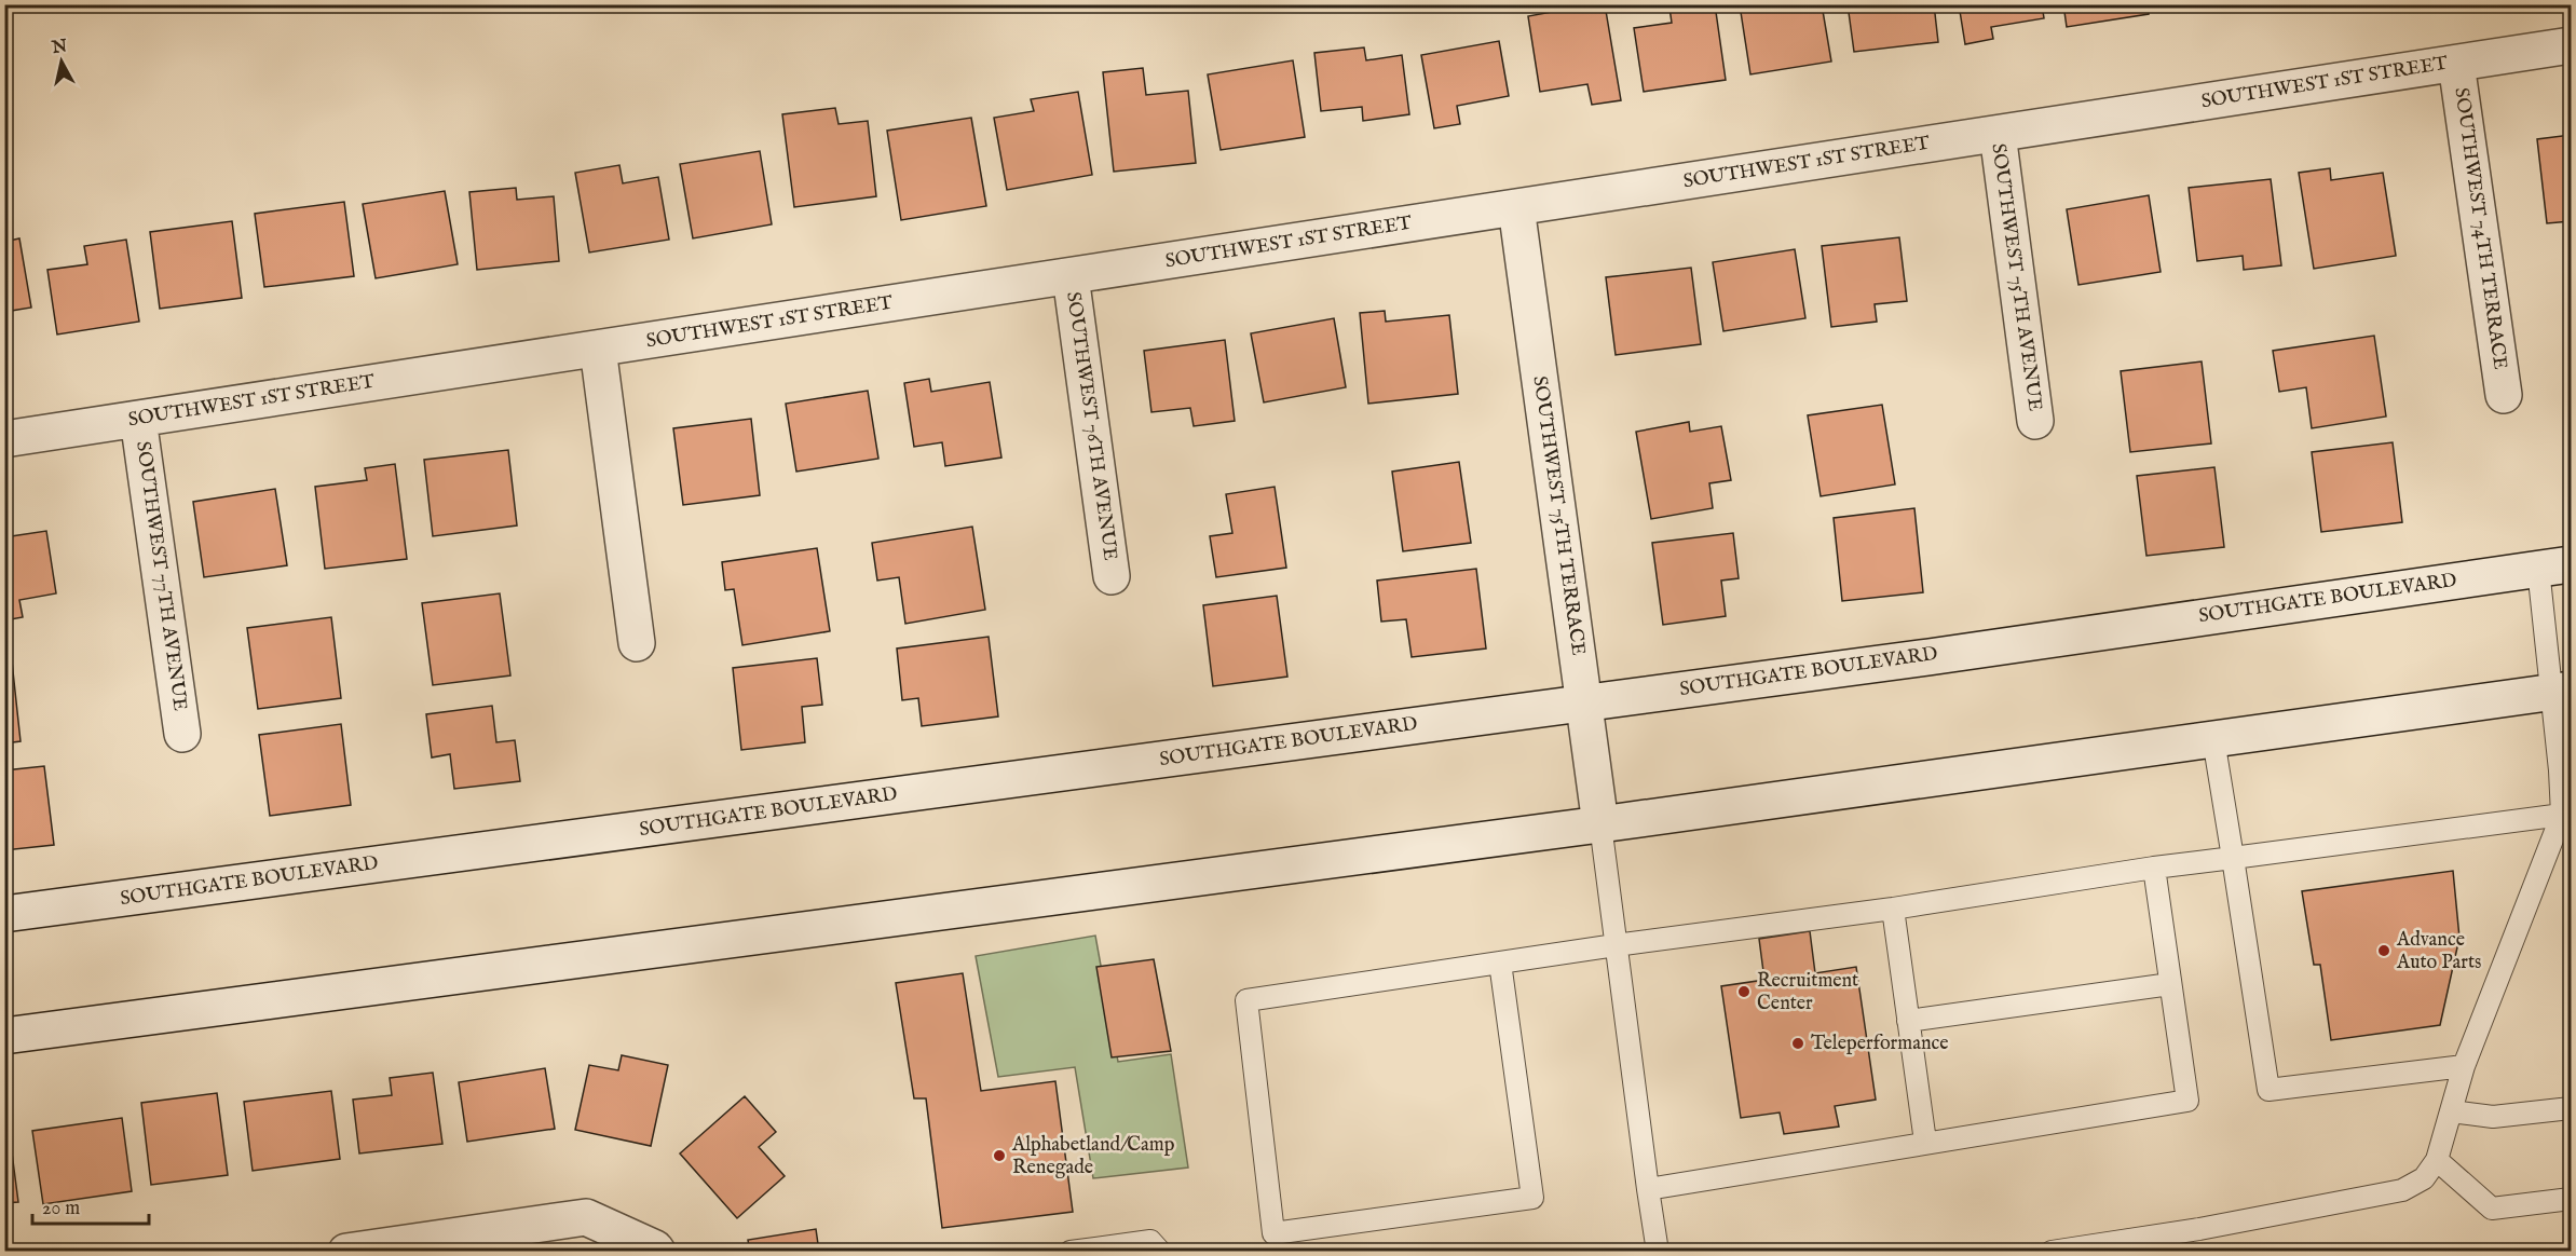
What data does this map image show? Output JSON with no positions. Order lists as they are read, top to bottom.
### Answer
{
  "streets": {
    "street": [
      "SOUTHWEST 1ST STREET",
      "SOUTHWEST 74TH TERRACE",
      "SOUTHWEST 75TH AVENUE",
      "SOUTHWEST 76TH AVENUE",
      "SOUTHWEST 75TH TERRACE",
      "SOUTHWEST 77TH AVENUE",
      "SOUTHGATE BOULEVARD"
    ]
  },
  "crossings": [
    ["SOUTHWEST 1ST STREET", "SOUTHWEST 74TH TERRACE"],
    ["SOUTHWEST 1ST STREET", "SOUTHWEST 75TH AVENUE"],
    ["SOUTHWEST 1ST STREET", "SOUTHWEST 76TH AVENUE"],
    ["SOUTHWEST 1ST STREET", "SOUTHWEST 75TH TERRACE"],
    ["SOUTHWEST 1ST STREET", "SOUTHWEST 77TH AVENUE"],
    ["SOUTHWEST 75TH TERRACE", "SOUTHGATE BOULEVARD"]
  ],
  "places": [
    "Advance Auto Parts",
    "Recruitment Center",
    "Teleperformance",
    "Alphabetland/Camp Renegade"
  ],
  "scale_bar": "20 m",
  "north": "top"
}
